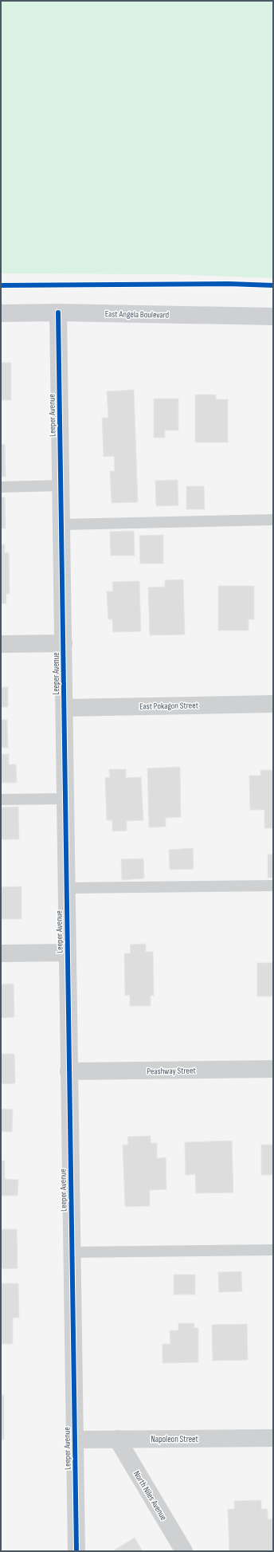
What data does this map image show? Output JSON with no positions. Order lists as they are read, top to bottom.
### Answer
{
  "streets": {
    "main road": ["East Angela Boulevard"],
    "street": [
      "Leeper Avenue",
      "East Pokagon Street",
      "Peashway Street",
      "Napoleon Street",
      "North Niles Avenue"
    ]
  },
  "crossings": [
    ["East Angela Boulevard", "Leeper Avenue"],
    ["Leeper Avenue", "East Pokagon Street"],
    ["Leeper Avenue", "Peashway Street"],
    ["Leeper Avenue", "Napoleon Street"],
    ["Napoleon Street", "North Niles Avenue"]
  ]
}
